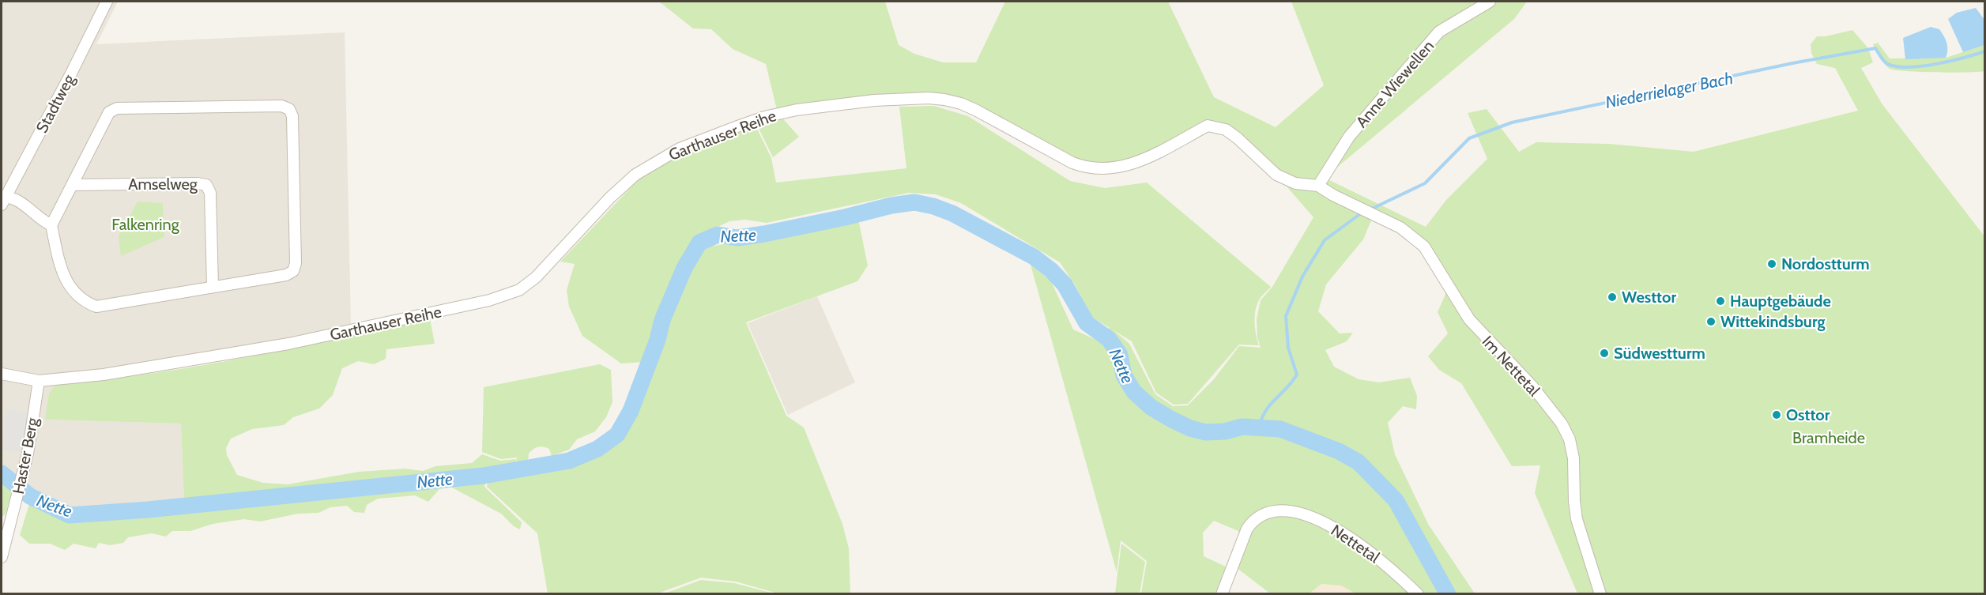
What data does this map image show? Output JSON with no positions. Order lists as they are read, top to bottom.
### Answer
{
  "streets": {
    "street": [
      "Anne Wiewellen",
      "Stadtweg",
      "Garthauser Reihe",
      "Amselweg",
      "Im Nettetal",
      "Haster Berg",
      "Nettetal"
    ]
  },
  "crossings": [
    ["Anne Wiewellen", "Garthauser Reihe"],
    ["Garthauser Reihe", "Im Nettetal"],
    ["Garthauser Reihe", "Haster Berg"]
  ],
  "water": ["Niederrielager Bach", "Nette"],
  "parks": ["Falkenring", "Bramheide"],
  "places": [
    "Nordostturm",
    "Westtor",
    "Hauptgebäude",
    "Wittekindsburg",
    "Südwestturm",
    "Osttor"
  ]
}
